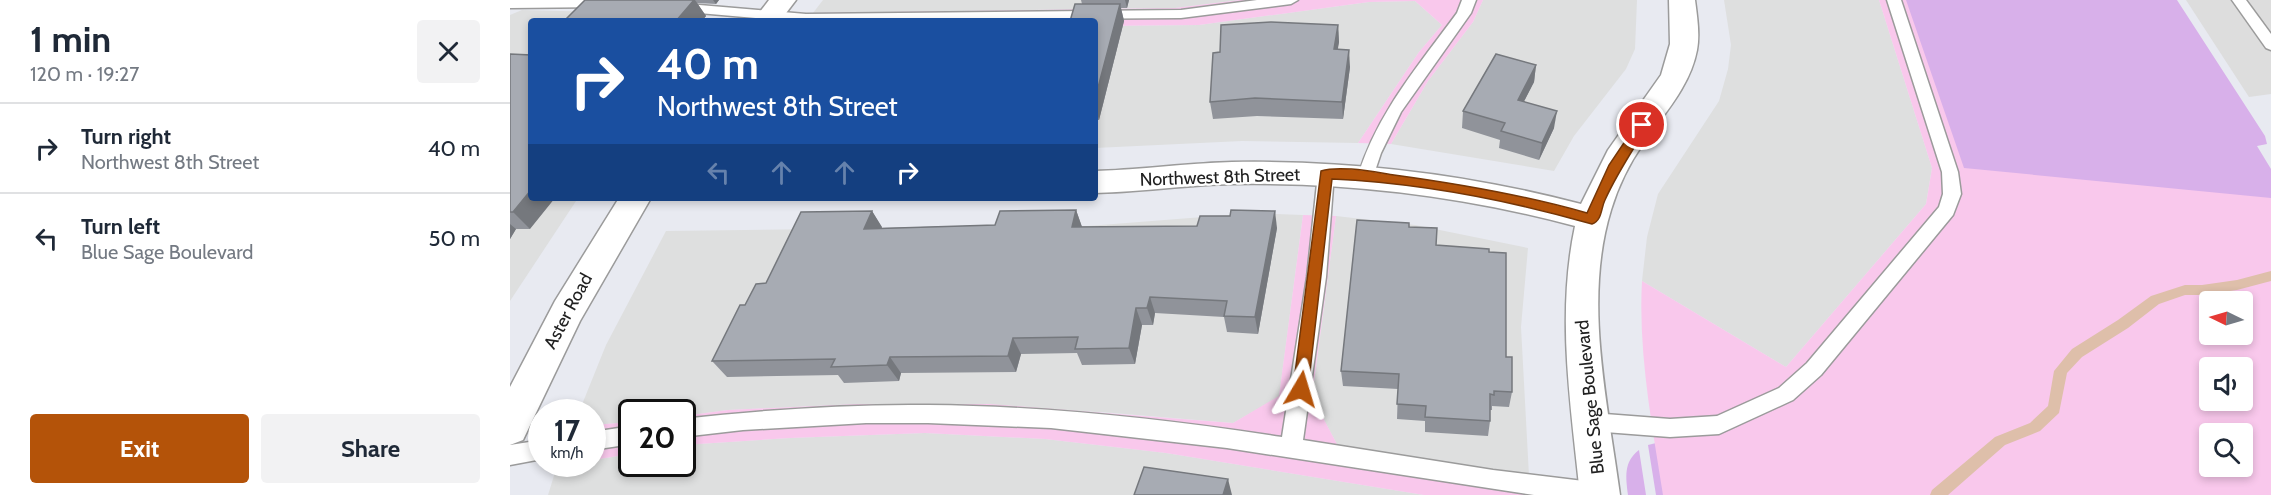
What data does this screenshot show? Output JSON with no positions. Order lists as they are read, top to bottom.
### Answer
{
  "streets": {
    "street": ["Northwest 8th Street", "Aster Road", "Blue Sage Boulevard"]
  },
  "crossings": [
    ["Northwest 8th Street", "Blue Sage Boulevard"]
  ],
  "north": "left",
  "page": {
    "heading": ["1 min", "120 m · 19:27"],
    "turn": ["40 m", "Northwest 8th Street"],
    "list": [
      {
        "name": "Turn right",
        "note": "Northwest 8th Street",
        "value": "40 m"
      },
      {
        "name": "Turn left",
        "note": "Blue Sage Boulevard",
        "value": "50 m"
      }
    ],
    "speed": "17 km/h",
    "limit": "20",
    "buttons": ["Exit", "Share"]
  }
}
